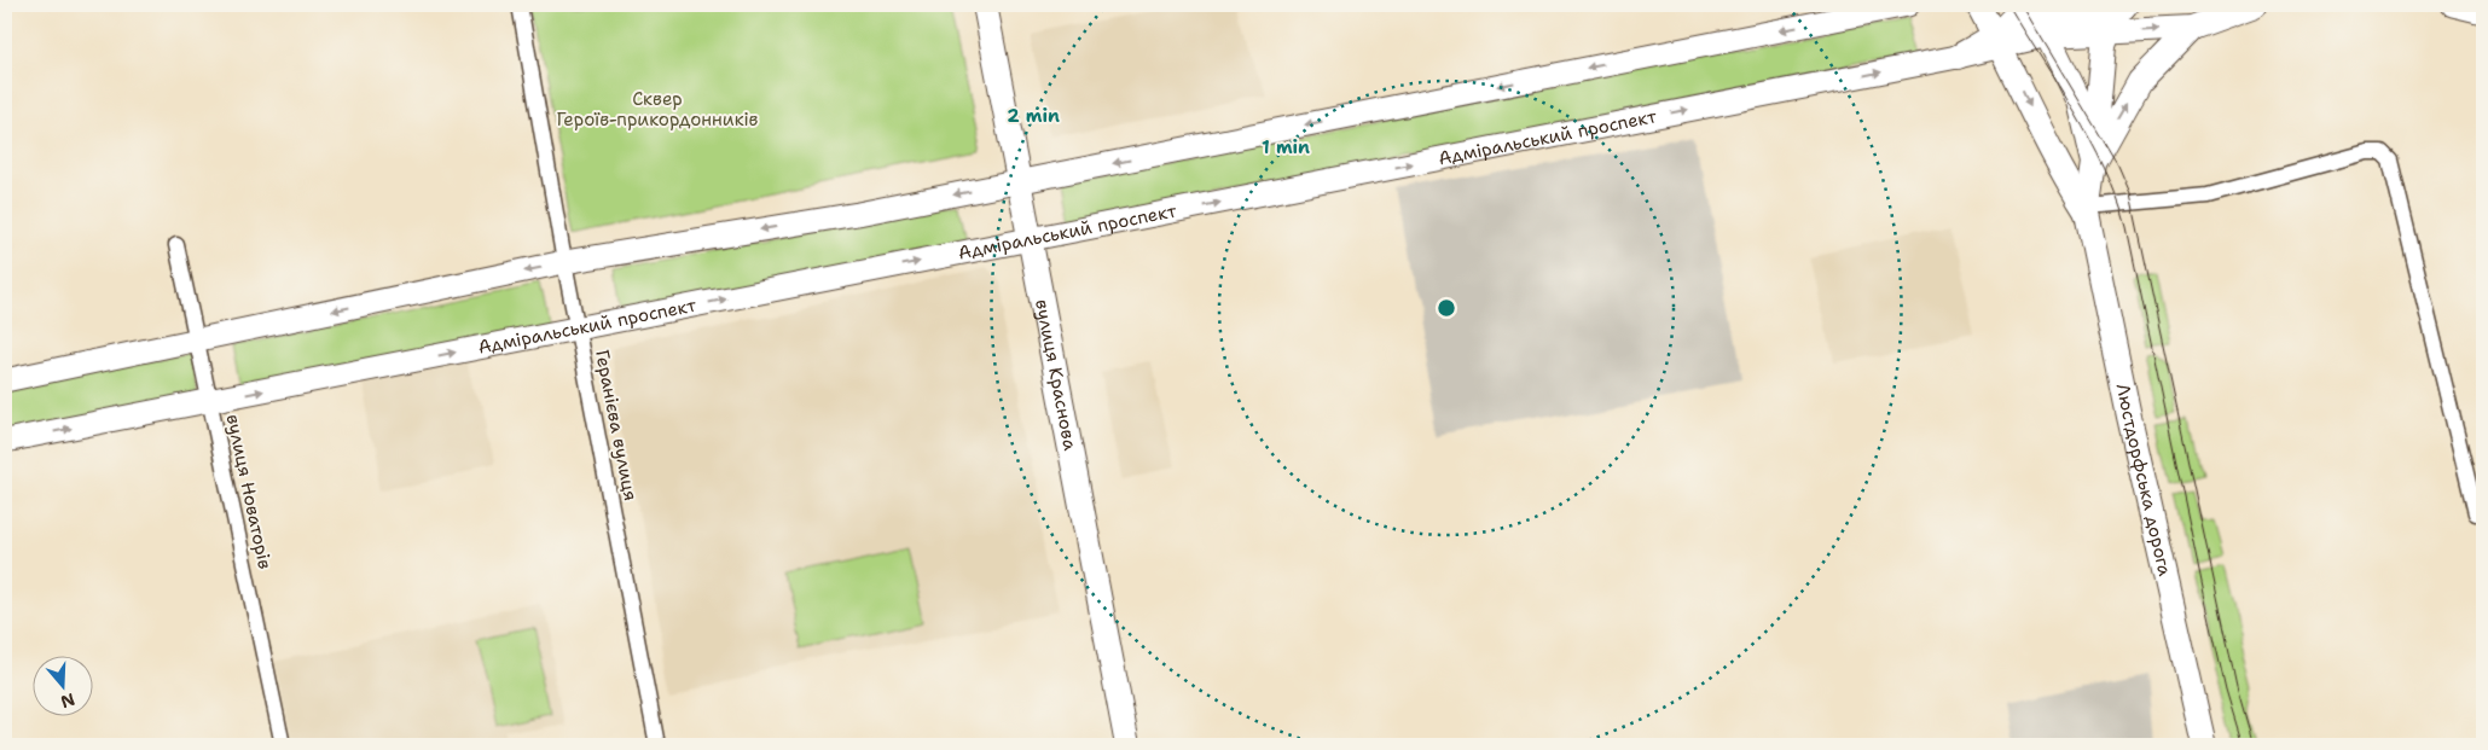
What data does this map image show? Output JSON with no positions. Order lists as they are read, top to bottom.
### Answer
{
  "streets": {
    "main road": ["Адміральський проспект", "вулиця Краснова", "Люстдорфська дорога"],
    "street": ["Геранієва вулиця", "вулиця Новаторів"]
  },
  "crossings": [
    ["Адміральський проспект", "вулиця Краснова"],
    ["Адміральський проспект", "Геранієва вулиця"],
    ["Адміральський проспект", "вулиця Новаторів"]
  ],
  "parks": ["Сквер Героїв-прикордонників"],
  "north": "bottom",
  "rings": ["2 min", "1 min"]
}
